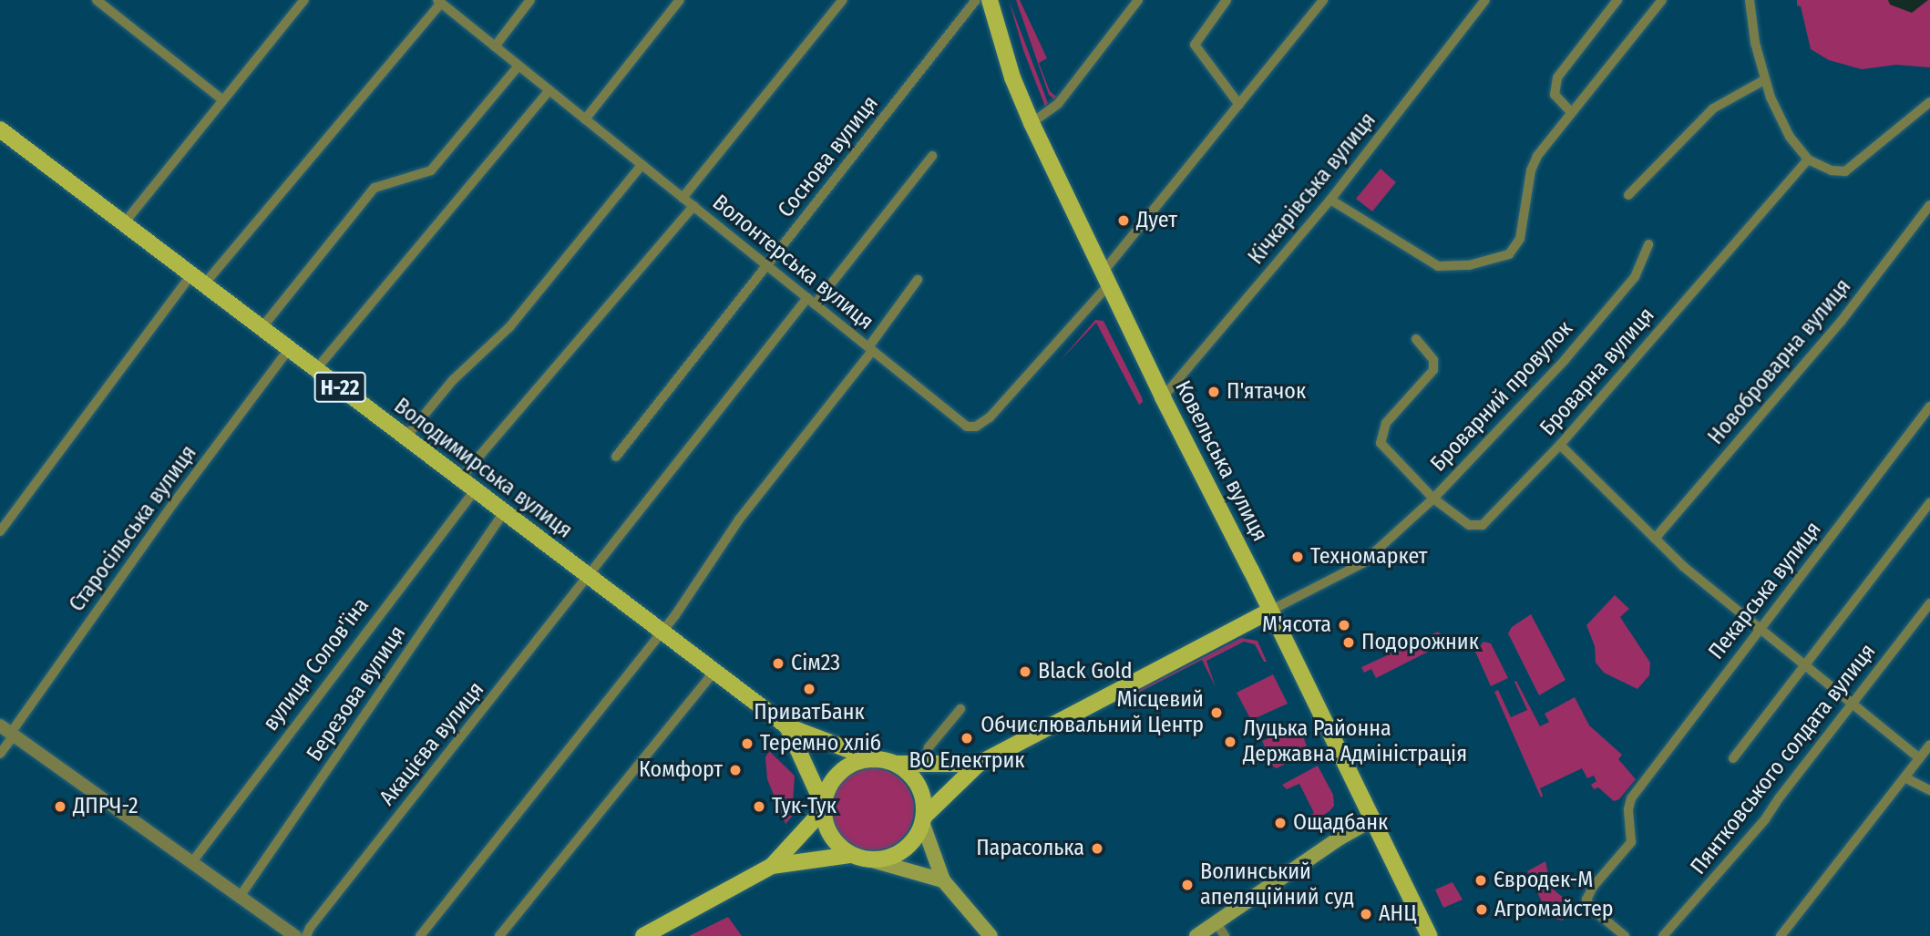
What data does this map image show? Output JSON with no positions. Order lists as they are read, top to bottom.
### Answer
{
  "streets": {
    "main road": ["Н-22", "Ковельська вулиця", "Володимирська вулиця"],
    "street": [
      "Соснова вулиця",
      "Кічкарівська вулиця",
      "Волонтерська вулиця",
      "Новоброварна вулиця",
      "Броварна вулиця",
      "Броварний провулок",
      "Старосільська вулиця",
      "Пекарська вулиця",
      "вулиця Солов'їна",
      "Березова вулиця",
      "Акацієва вулиця",
      "Пянтковського солдата вулиця"
    ]
  },
  "crossings": [
    ["Соснова вулиця", "Волонтерська вулиця"],
    ["Кічкарівська вулиця", "Ковельська вулиця"],
    ["Волонтерська вулиця", "Ковельська вулиця"],
    ["Волонтерська вулиця", "Акацієва вулиця"],
    ["Броварна вулиця", "Броварний провулок"],
    ["Н-22", "Ковельська вулиця"],
    ["Н-22", "Володимирська вулиця"],
    ["Володимирська вулиця", "Старосільська вулиця"],
    ["Володимирська вулиця", "вулиця Солов'їна"],
    ["Володимирська вулиця", "Березова вулиця"],
    ["Володимирська вулиця", "Акацієва вулиця"]
  ],
  "places": [
    "Дует",
    "П'ятачок",
    "Техномаркет",
    "М'ясота",
    "Подорожник",
    "Сім23",
    "Black Gold",
    "ПриватБанк",
    "Місцевий Обчислювальний Центр",
    "ВО Електрик",
    "Луцька Районна Державна Адміністрація",
    "Теремно хліб",
    "Комфорт",
    "ДПРЧ-2",
    "Тук-Тук",
    "Ощадбанк",
    "Парасолька",
    "Євродек-М",
    "Волинський апеляційний суд",
    "Агромайстер",
    "АНЦ"
  ]
}
